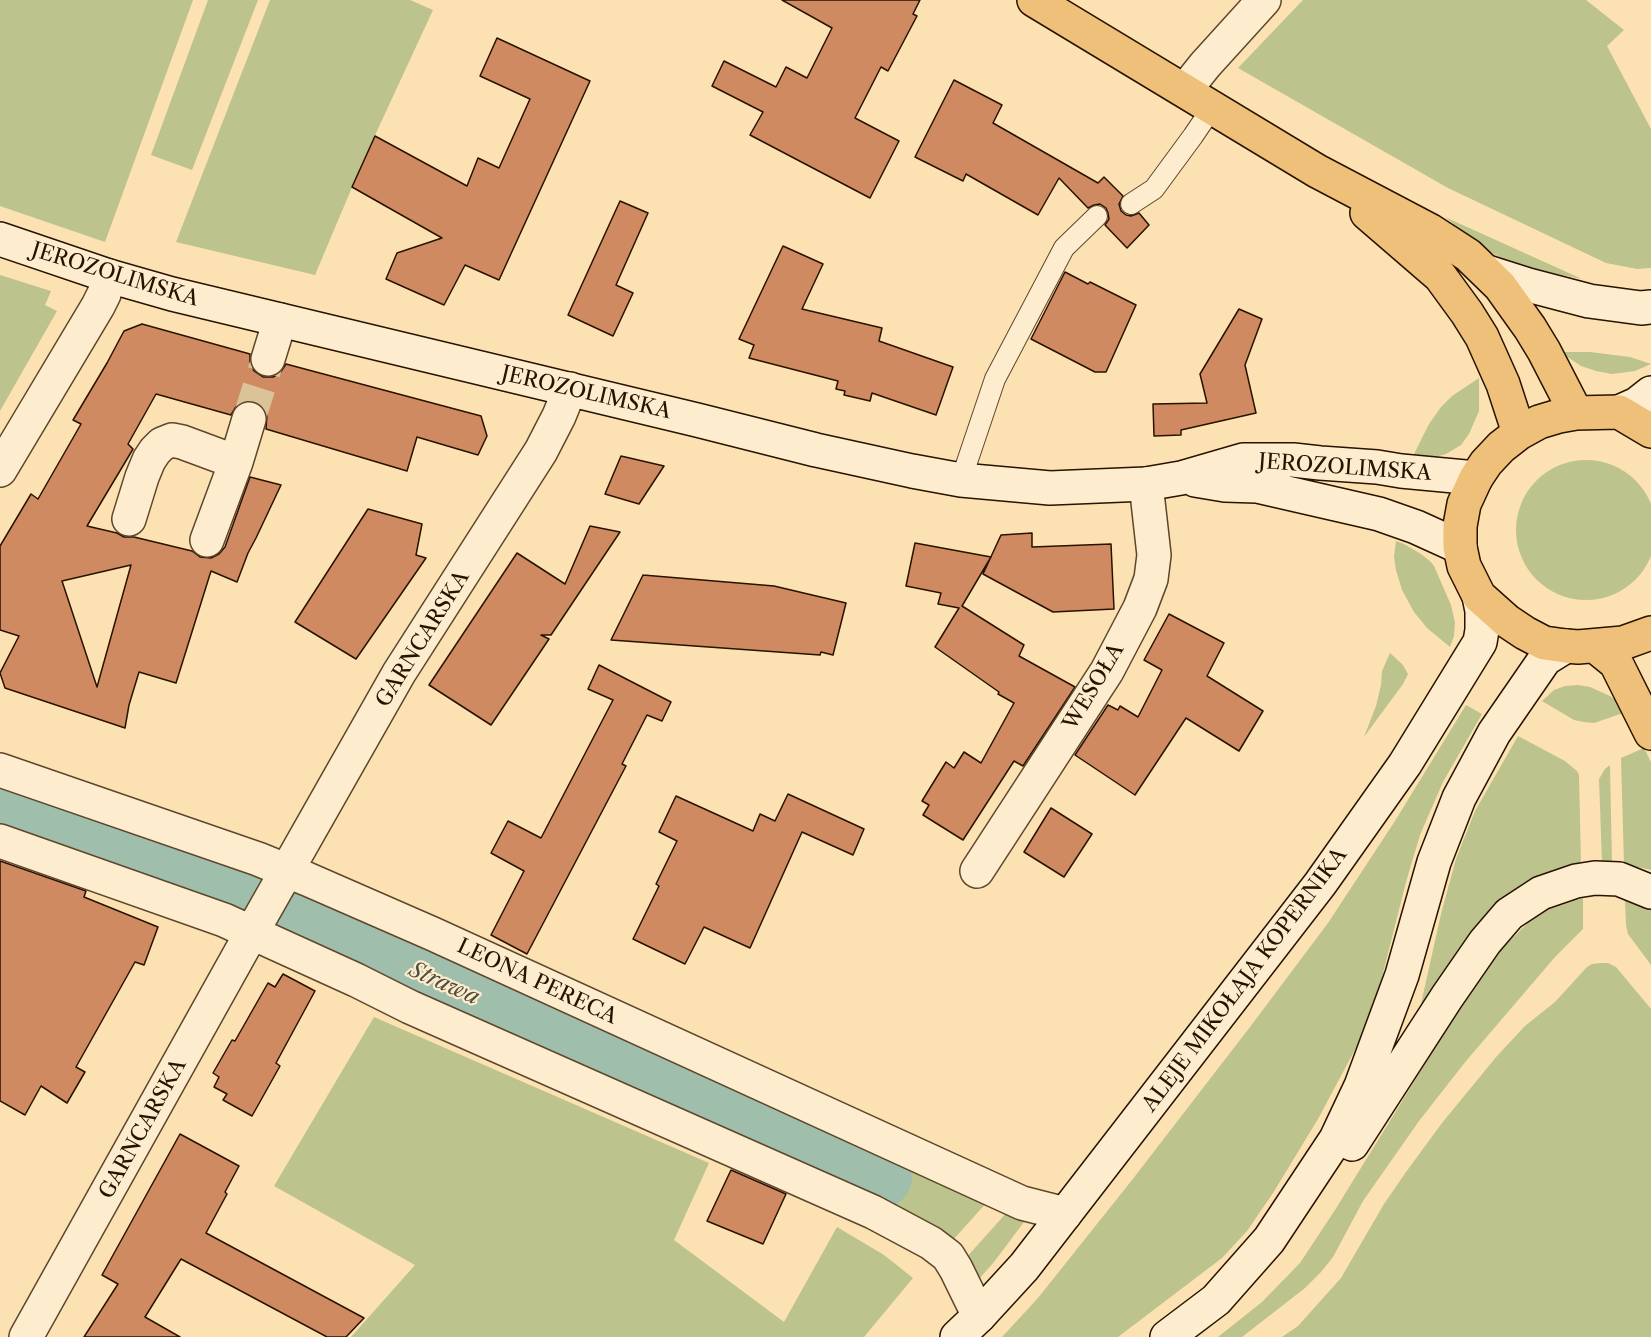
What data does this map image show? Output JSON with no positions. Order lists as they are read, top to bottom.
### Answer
{
  "streets": {
    "street": [
      "JEROZOLIMSKA",
      "GARNCARSKA",
      "WESOŁA",
      "ALEJE MIKOŁAJA KOPERNIKA",
      "LEONA PERECA"
    ]
  },
  "crossings": [
    ["JEROZOLIMSKA", "GARNCARSKA"],
    ["JEROZOLIMSKA", "WESOŁA"],
    ["GARNCARSKA", "LEONA PERECA"],
    ["ALEJE MIKOŁAJA KOPERNIKA", "LEONA PERECA"]
  ],
  "water": ["Strawa"]
}
